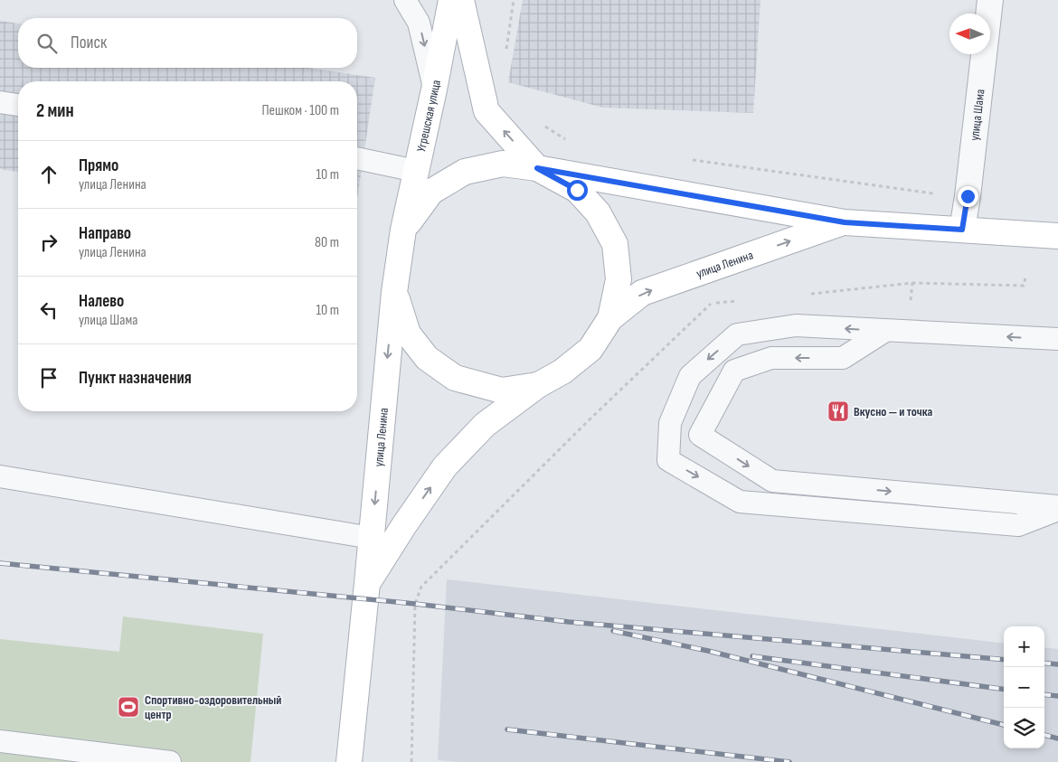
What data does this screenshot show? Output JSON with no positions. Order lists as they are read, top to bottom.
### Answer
{
  "streets": {
    "main road": ["Угрешская улица", "улица Ленина"],
    "street": ["улица Шама"]
  },
  "crossings": [
    ["Угрешская улица", "улица Ленина"],
    ["улица Шама", "улица Ленина"]
  ],
  "places": {
    "restaurant": ["Вкусно — и точка"],
    "sports": ["Спортивно-оздоровительный центр"]
  },
  "north": "left",
  "page": {
    "search": "Поиск",
    "heading": ["2 мин", "Пешком · 100 m"],
    "list": [
      ["Прямо", "улица Ленина", "10 m"],
      ["Направо", "улица Ленина", "80 m"],
      ["Налево", "улица Шама", "10 m"],
      "Пункт назначения"
    ],
    "map_buttons": ["+", "−"]
  }
}
